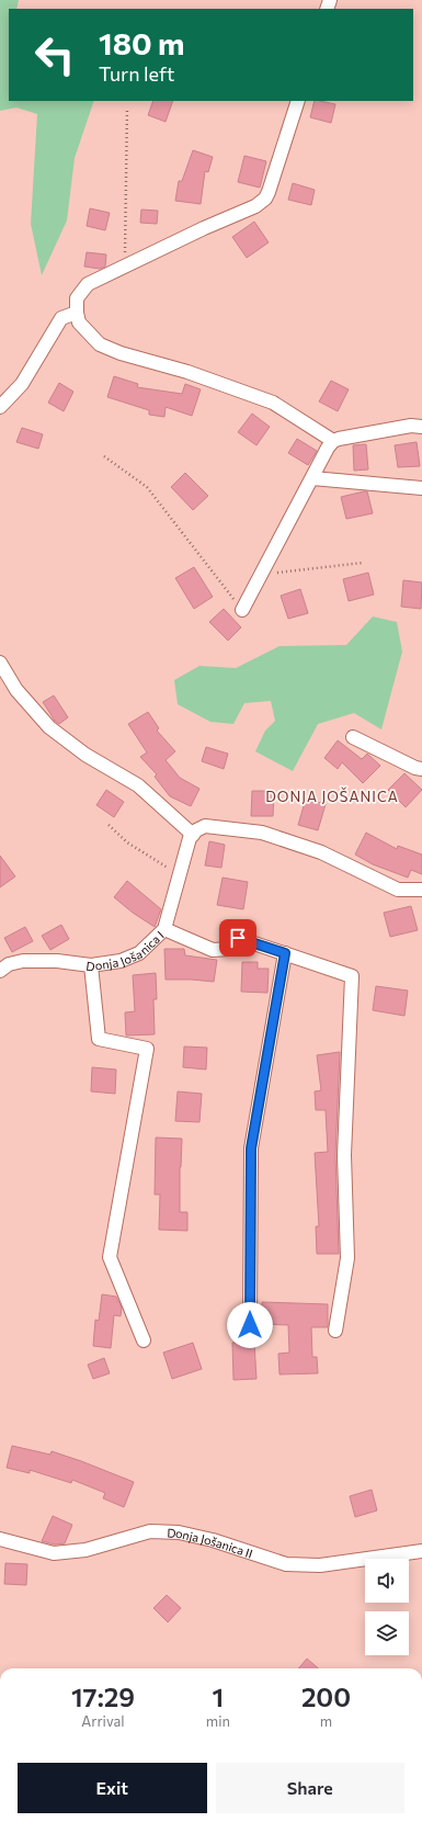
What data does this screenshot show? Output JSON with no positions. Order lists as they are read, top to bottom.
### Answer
{
  "streets": {
    "street": ["Donja Jošanica I", "Donja Jošanica II"]
  },
  "districts": ["DONJA JOŠANICA"],
  "page": {
    "turn": ["180 m", "Turn left"],
    "eta": [
      "17:29",
      "Arrival",
      "1",
      "min",
      "200",
      "m"
    ],
    "buttons": ["Exit", "Share"]
  }
}
